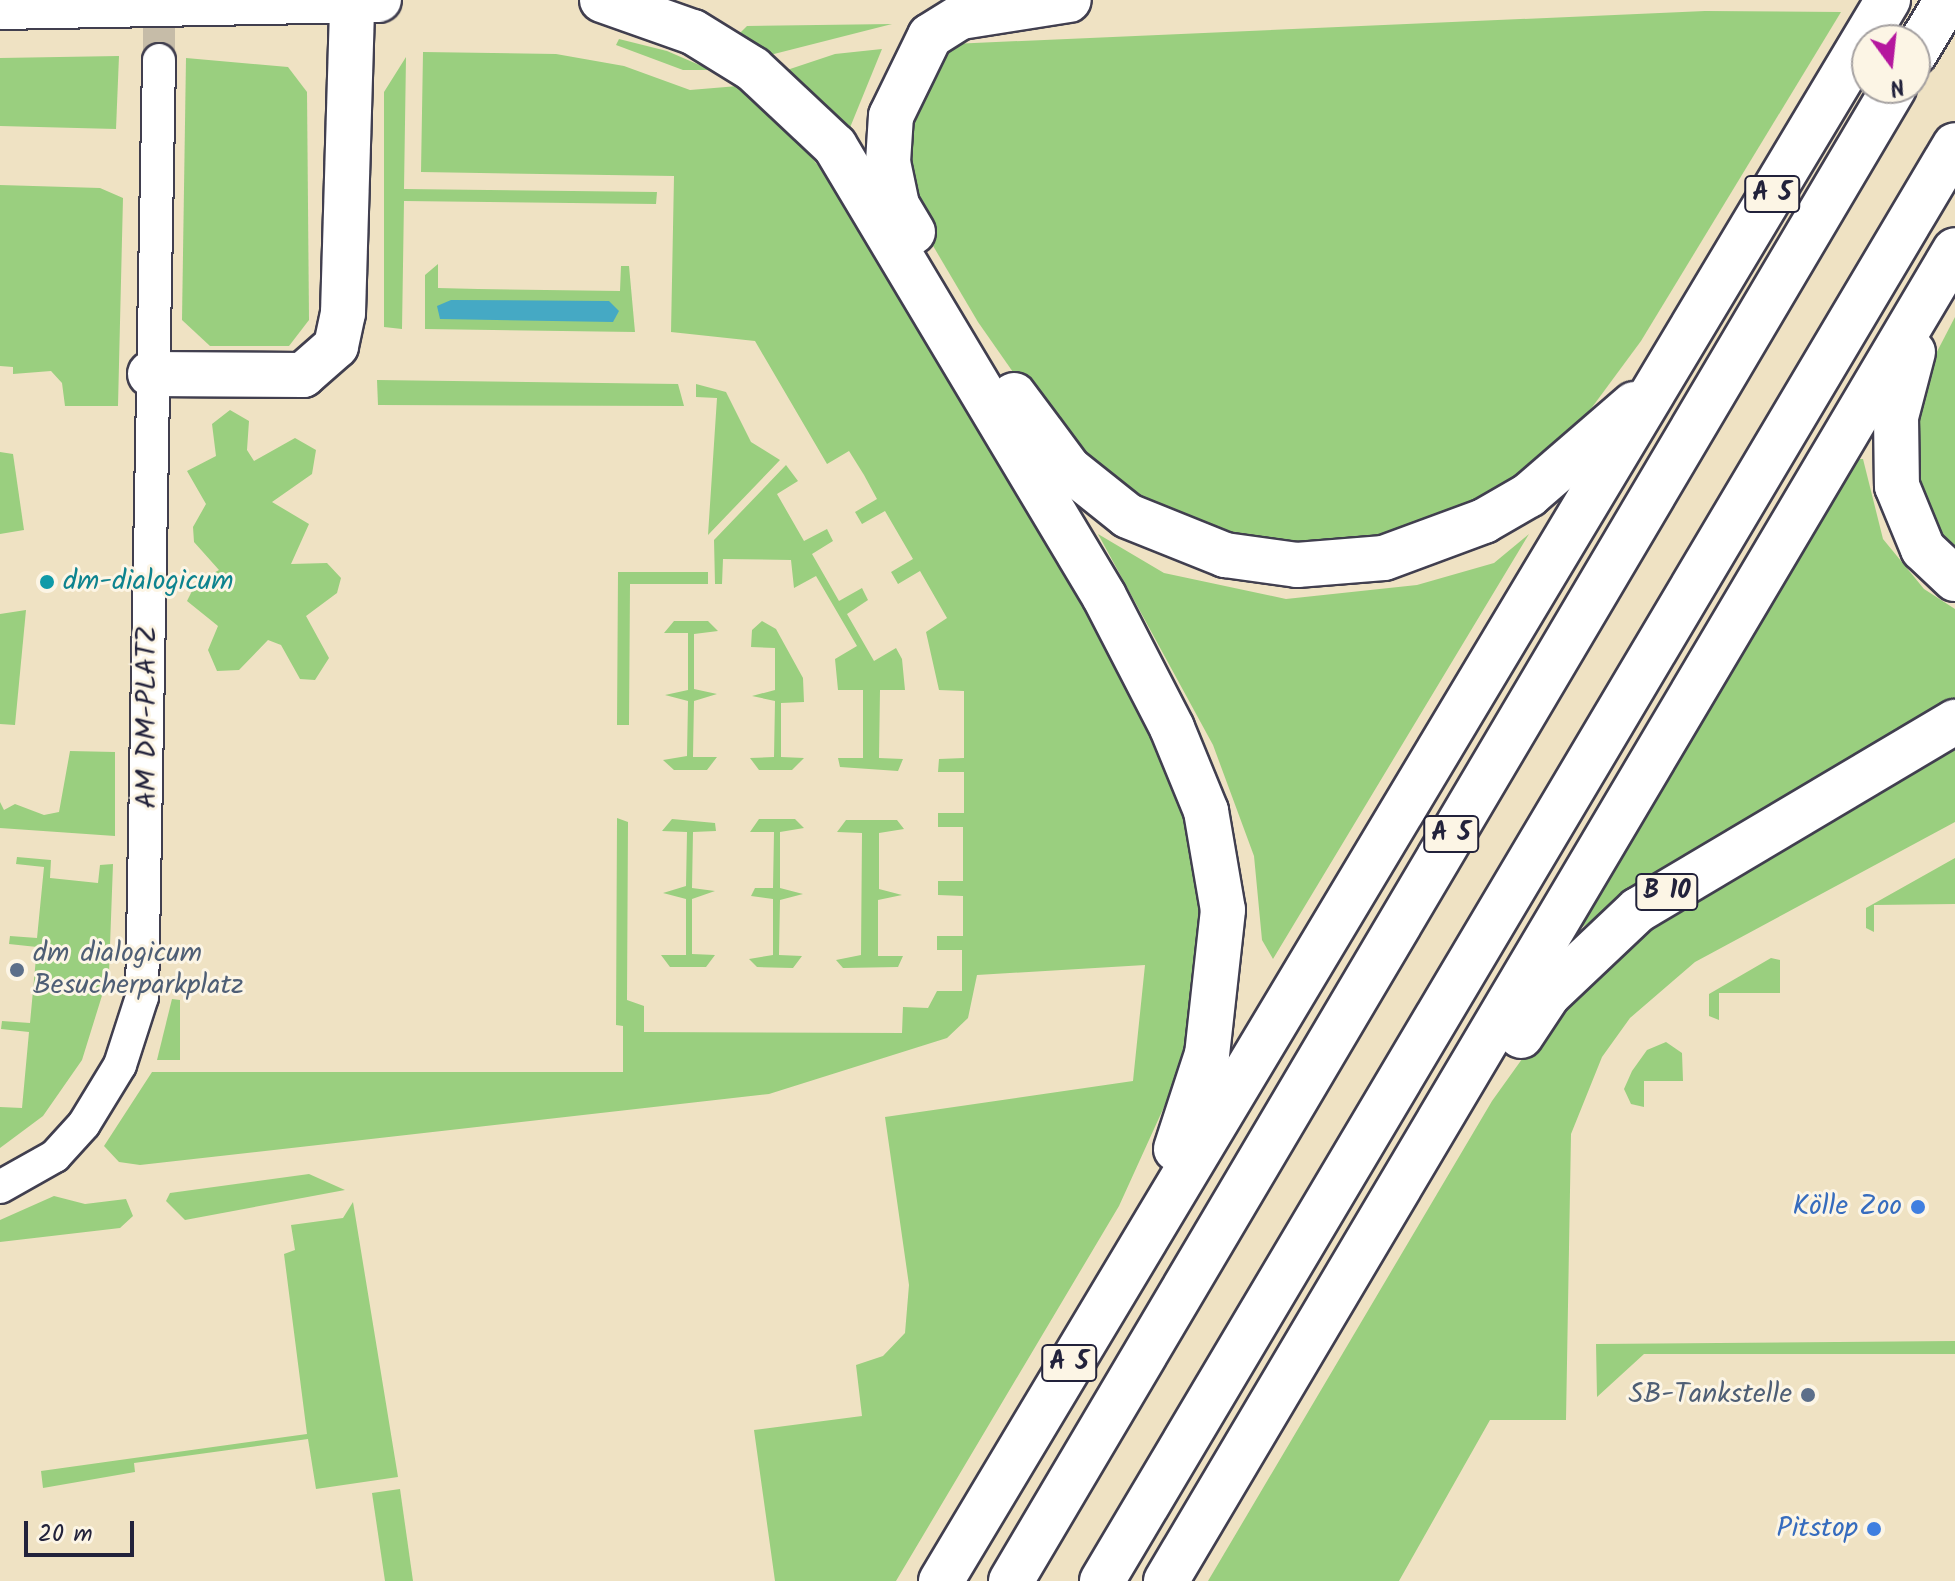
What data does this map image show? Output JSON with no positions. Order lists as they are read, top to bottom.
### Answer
{
  "streets": {
    "main road": ["A 5", "B 10"],
    "street": ["AM DM-PLATZ"]
  },
  "places": [
    "dm-dialogicum",
    "dm dialogicum Besucherparkplatz",
    "Kölle Zoo",
    "SB-Tankstelle",
    "Pitstop"
  ],
  "scale_bar": "20 m",
  "north": "bottom"
}
